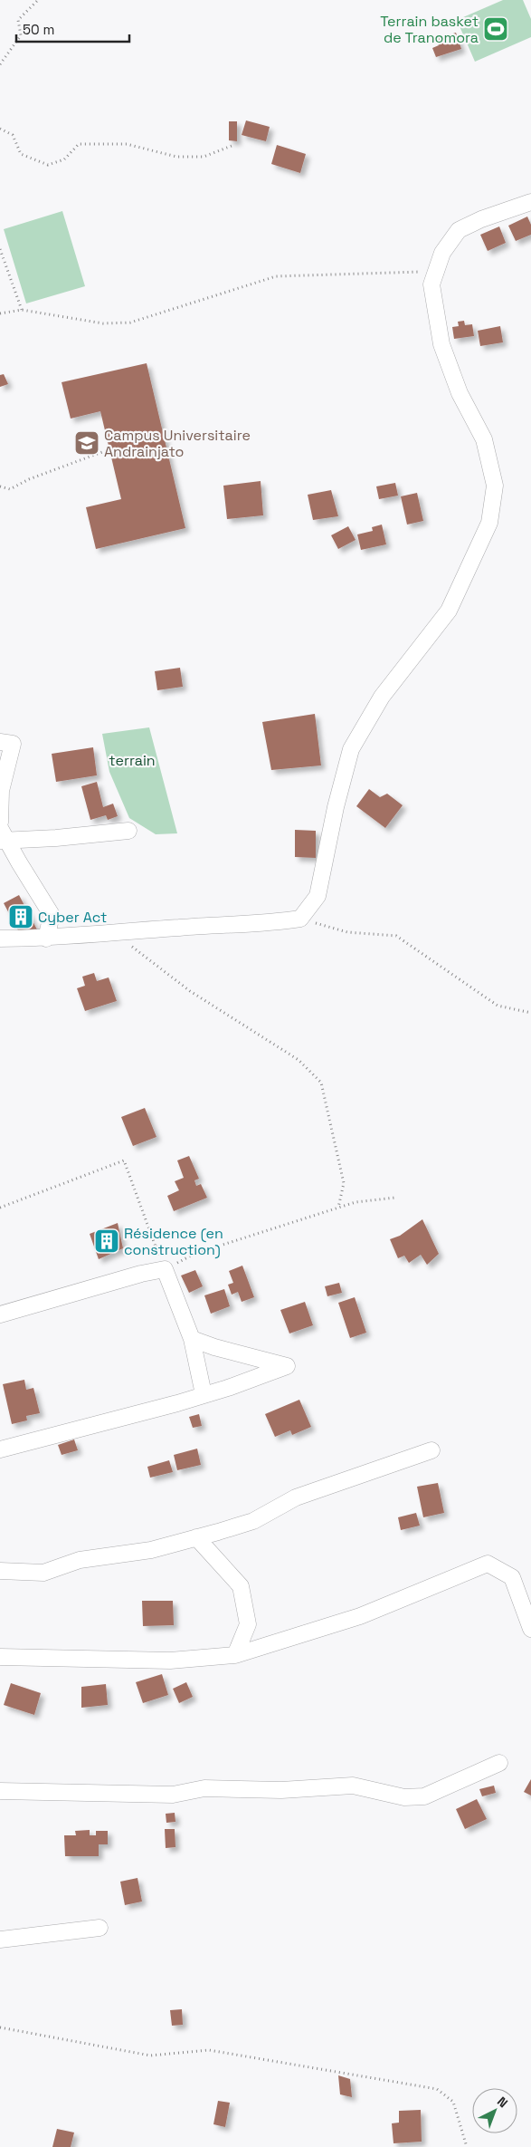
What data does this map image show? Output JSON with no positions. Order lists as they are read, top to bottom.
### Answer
{
  "parks": ["terrain"],
  "places": {
    "sports": ["Terrain basket de Tranomora"],
    "school or university": ["Campus Universitaire Andrainjato"],
    "building": ["Cyber Act", "Résidence (en construction)"]
  },
  "scale_bar": "50 m",
  "north": "top right"
}
